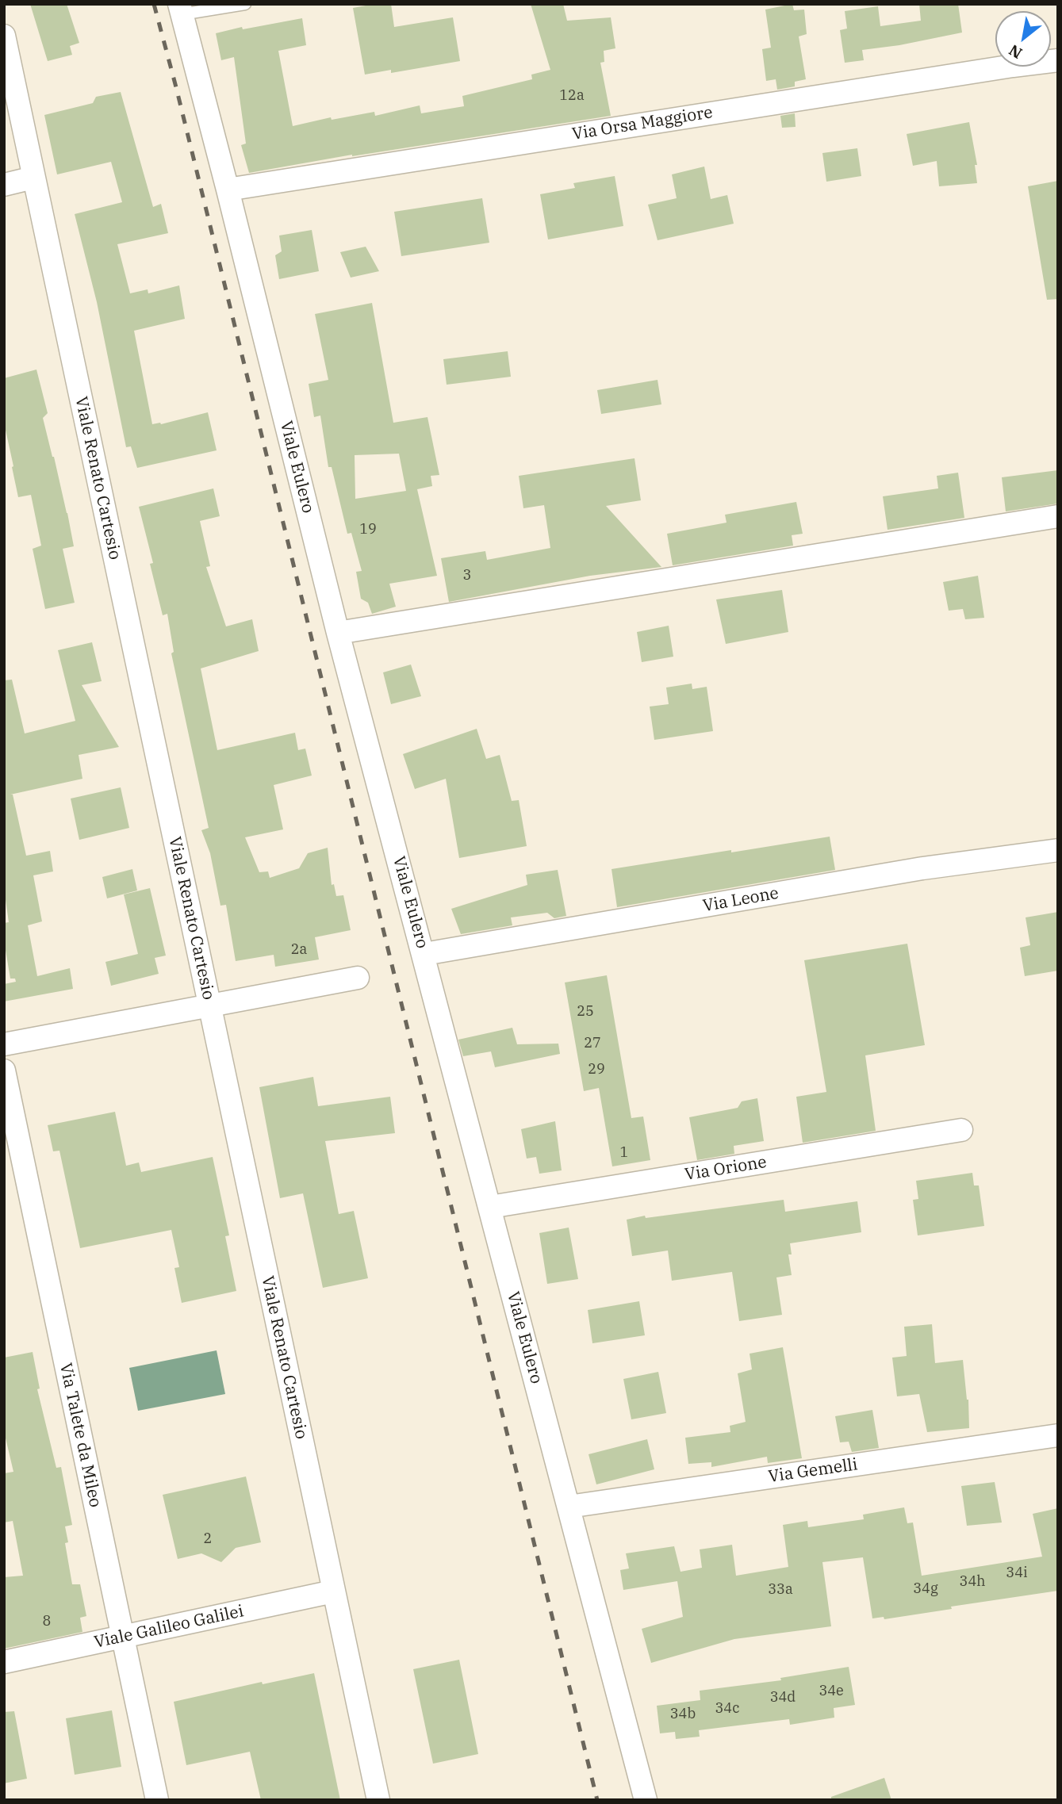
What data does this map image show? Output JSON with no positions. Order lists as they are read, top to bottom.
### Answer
{
  "streets": {
    "street": [
      "Via Orsa Maggiore",
      "Viale Eulero",
      "Viale Renato Cartesio",
      "Via Leone",
      "Via Orione",
      "Via Talete da Mileo",
      "Via Gemelli",
      "Viale Galileo Galilei"
    ]
  },
  "crossings": [
    ["Via Orsa Maggiore", "Viale Eulero"],
    ["Viale Eulero", "Via Leone"],
    ["Viale Eulero", "Via Orione"],
    ["Viale Eulero", "Via Gemelli"],
    ["Viale Renato Cartesio", "Viale Galileo Galilei"],
    ["Via Talete da Mileo", "Viale Galileo Galilei"]
  ],
  "house_numbers": [
    "12a",
    "19",
    "3",
    "2a",
    "25",
    "27",
    "29",
    "1",
    "2",
    "34i",
    "34h",
    "34g",
    "33a",
    "8",
    "34e",
    "34d",
    "34c",
    "34b"
  ],
  "north": "bottom left"
}
